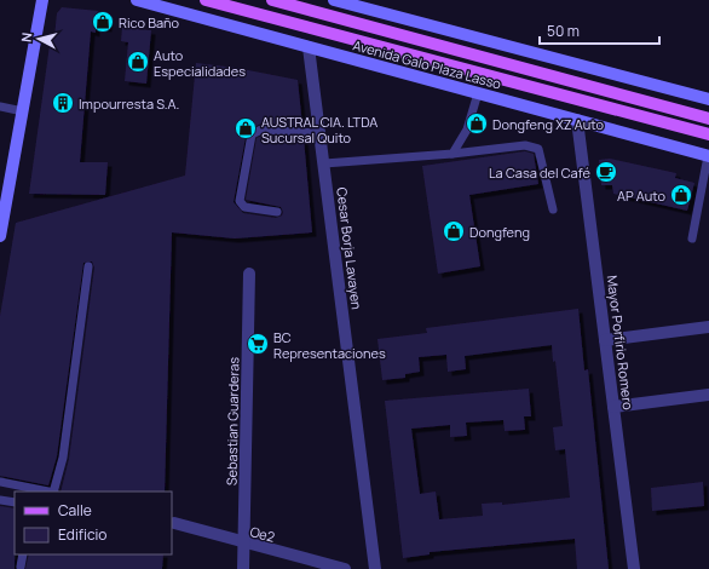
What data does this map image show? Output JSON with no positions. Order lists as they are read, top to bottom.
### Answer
{
  "streets": {
    "main road": ["Avenida Galo Plaza Lasso"],
    "street": [
      "Cesar Borja Lavayen",
      "Mayor Porfirio Romero",
      "Sebastian Guarderas",
      "Oe2"
    ]
  },
  "crossings": [
    ["Avenida Galo Plaza Lasso", "Cesar Borja Lavayen"],
    ["Avenida Galo Plaza Lasso", "Mayor Porfirio Romero"],
    ["Sebastian Guarderas", "Oe2"]
  ],
  "places": {
    "shop": [
      "Rico Baño",
      "Auto Especialidades",
      "Dongfeng XZ Auto",
      "AUSTRAL CIA. LTDA Sucursal Quito",
      "AP Auto",
      "Dongfeng"
    ],
    "building": ["Impourresta S.A."],
    "cafe": ["La Casa del Café"],
    "supermarket": ["BC Representaciones"]
  },
  "legend": ["Calle", "Edificio"],
  "scale_bar": "50 m",
  "north": "left"
}
